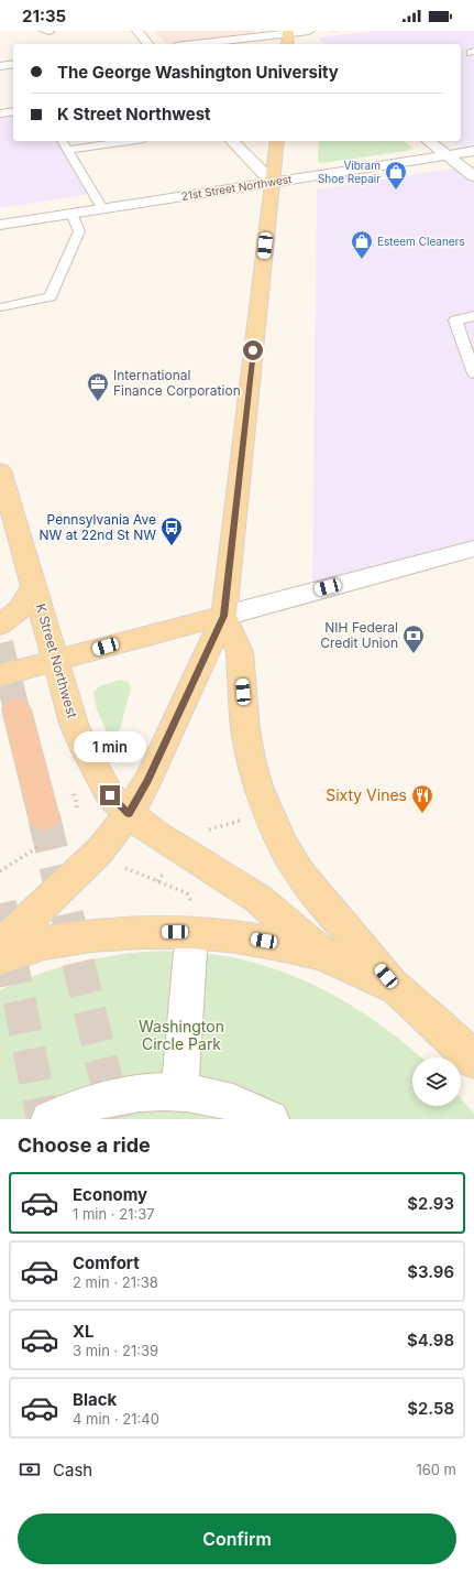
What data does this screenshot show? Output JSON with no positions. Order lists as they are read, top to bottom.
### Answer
{
  "streets": {
    "main road": ["K Street Northwest"],
    "street": ["21st Street Northwest"]
  },
  "parks": ["Washington Circle Park"],
  "places": {
    "shop": ["Vibram Shoe Repair", "Esteem Cleaners"],
    "office": ["International Finance Corporation"],
    "bus stop": ["Pennsylvania Ave NW at 22nd St NW"],
    "bank": ["NIH Federal Credit Union"],
    "restaurant": ["Sixty Vines"]
  },
  "page": {
    "status": "21:35",
    "banner": ["The George Washington University", "K Street Northwest"],
    "bubble": "1 min",
    "heading": "Choose a ride",
    "list": [
      {
        "name": "Economy",
        "note": "1 min · 21:37",
        "value": "$2.93"
      },
      {
        "name": "Comfort",
        "note": "2 min · 21:38",
        "value": "$3.96"
      },
      {
        "name": "XL",
        "note": "3 min · 21:39",
        "value": "$4.98"
      },
      {
        "name": "Black",
        "note": "4 min · 21:40",
        "value": "$2.58"
      }
    ],
    "pay": ["Cash", "160 m"],
    "buttons": "Confirm"
  }
}
